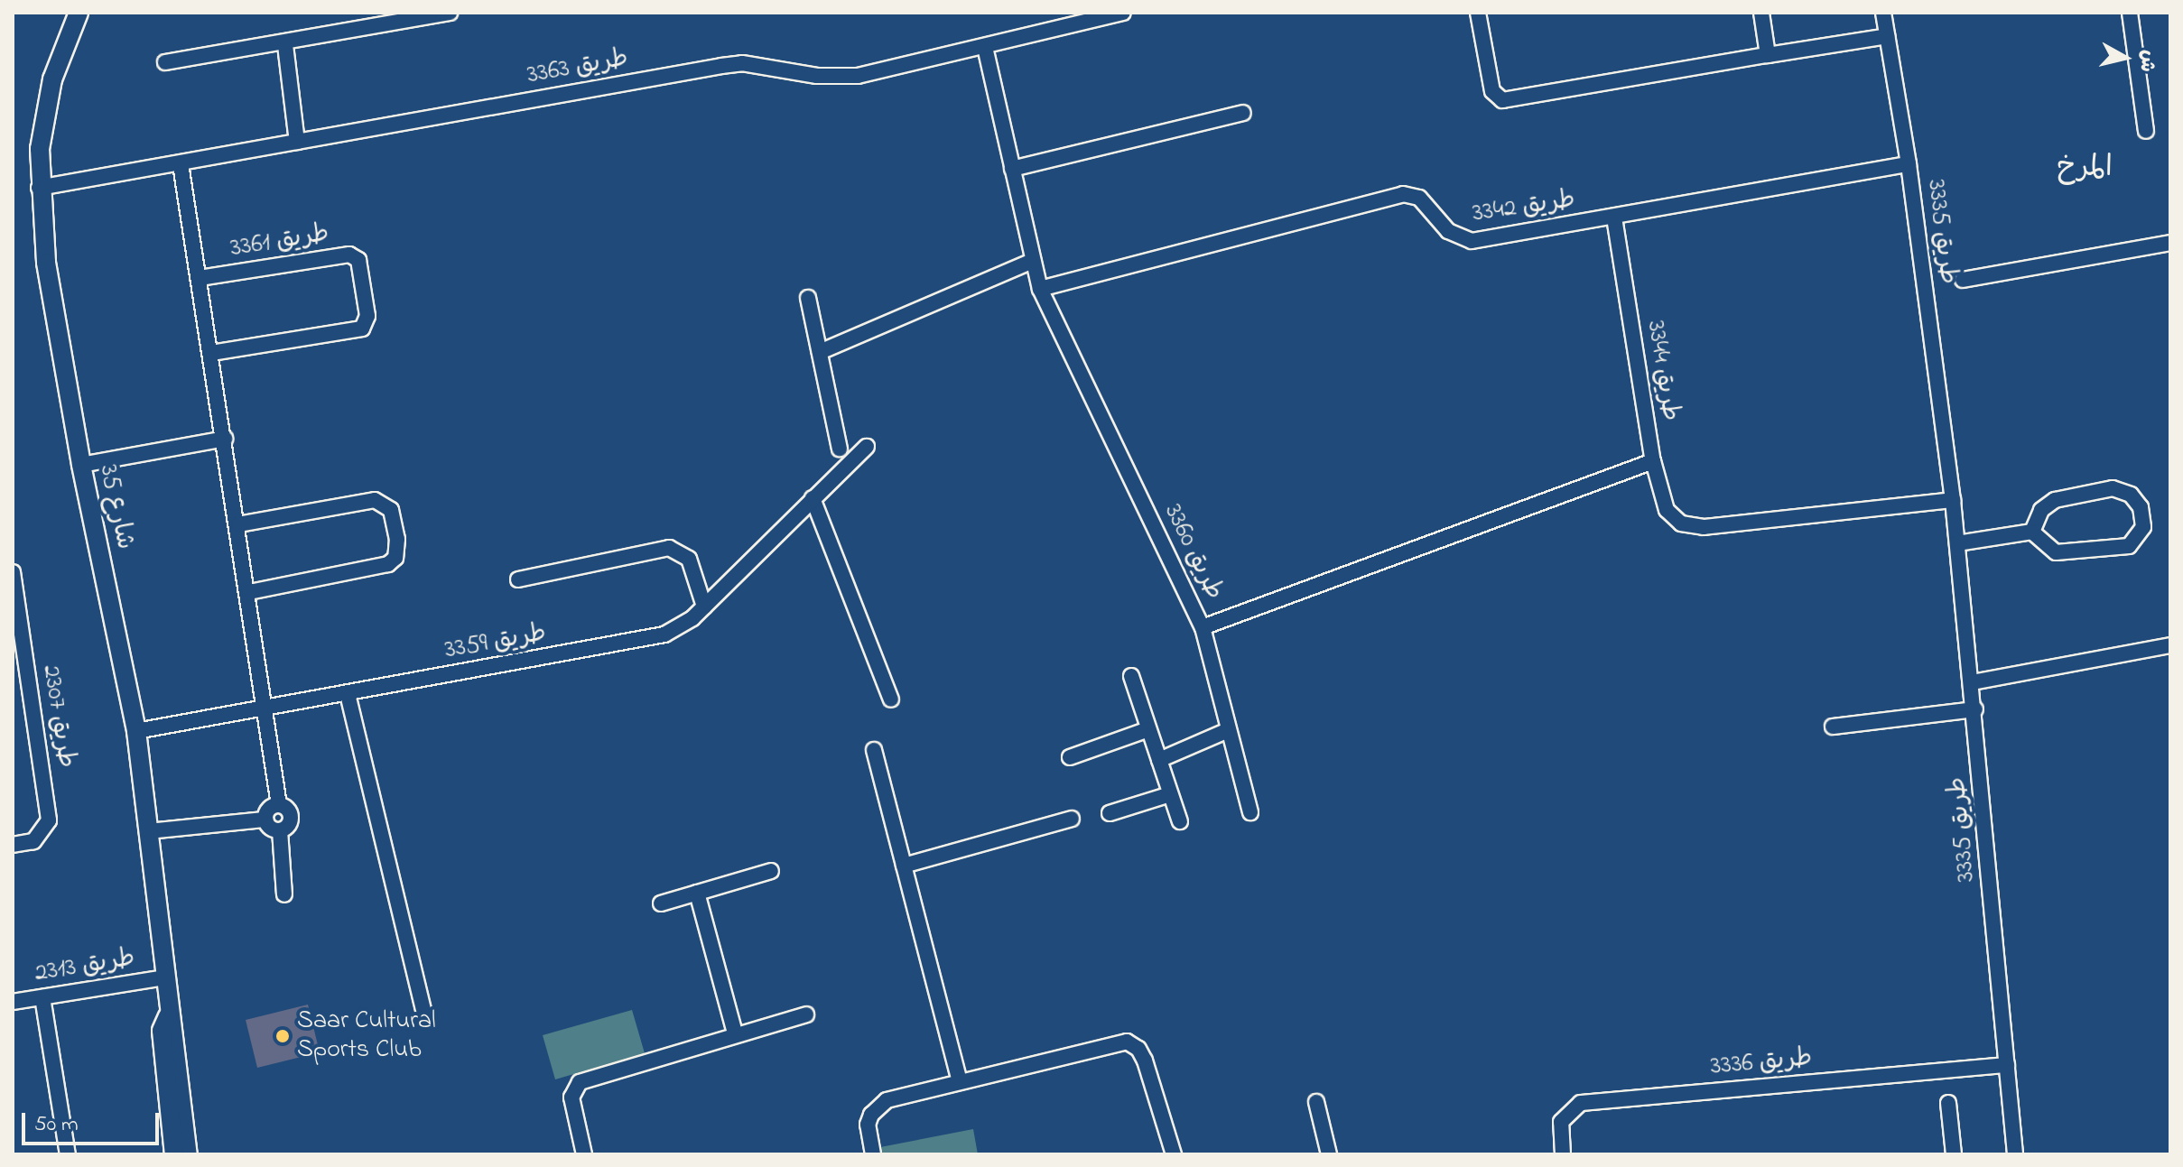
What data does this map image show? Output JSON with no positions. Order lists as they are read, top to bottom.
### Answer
{
  "streets": {
    "street": [
      "طريق 3363",
      "طريق 3342",
      "طريق 3335",
      "طريق 3361",
      "طريق 3344",
      "شارع 35",
      "طريق 3360",
      "طريق 3359",
      "طريق 2307",
      "طريق 2313",
      "طريق 3336"
    ]
  },
  "crossings": [
    ["طريق 3363", "طريق 3361"],
    ["طريق 3363", "شارع 35"],
    ["طريق 3363", "طريق 3360"],
    ["طريق 3342", "طريق 3335"],
    ["طريق 3342", "طريق 3344"],
    ["طريق 3342", "طريق 3360"],
    ["طريق 3335", "طريق 3344"],
    ["طريق 3335", "طريق 3336"],
    ["طريق 3361", "طريق 3359"],
    ["طريق 3344", "طريق 3360"],
    ["شارع 35", "طريق 3359"],
    ["شارع 35", "طريق 2313"]
  ],
  "districts": ["المرخ"],
  "places": ["Saar Cultural Sports Club"],
  "scale_bar": "50 m",
  "north": "right"
}
